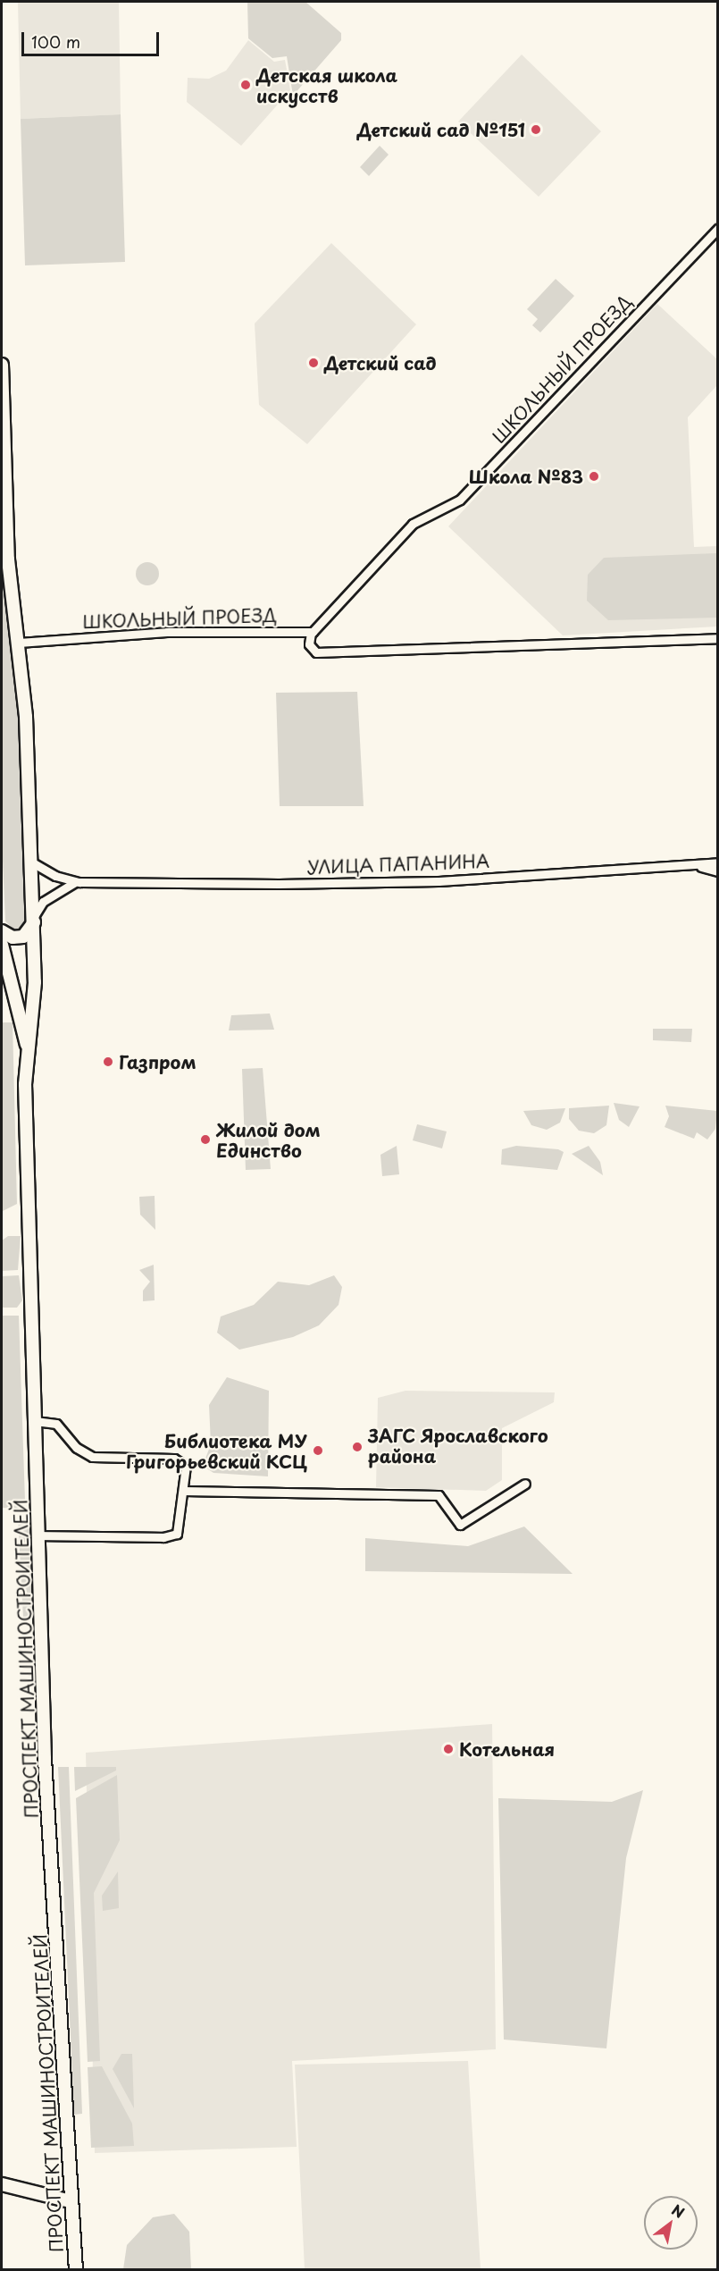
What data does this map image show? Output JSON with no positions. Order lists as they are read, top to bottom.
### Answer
{
  "streets": {
    "street": ["ШКОЛЬНЫЙ ПРОЕЗД", "УЛИЦА ПАПАНИНА", "ПРОСПЕКТ МАШИНОСТРОИТЕЛЕЙ"]
  },
  "crossings": [
    ["ШКОЛЬНЫЙ ПРОЕЗД", "ПРОСПЕКТ МАШИНОСТРОИТЕЛЕЙ"],
    ["УЛИЦА ПАПАНИНА", "ПРОСПЕКТ МАШИНОСТРОИТЕЛЕЙ"]
  ],
  "places": [
    "Детская школа искусств",
    "Детский сад №151",
    "Детский сад",
    "Школа №83",
    "Газпром",
    "Жилой дом Единство",
    "ЗАГС Ярославского района",
    "Библиотека МУ Григорьевский КСЦ",
    "Котельная"
  ],
  "scale_bar": "100 m",
  "north": "top right"
}
